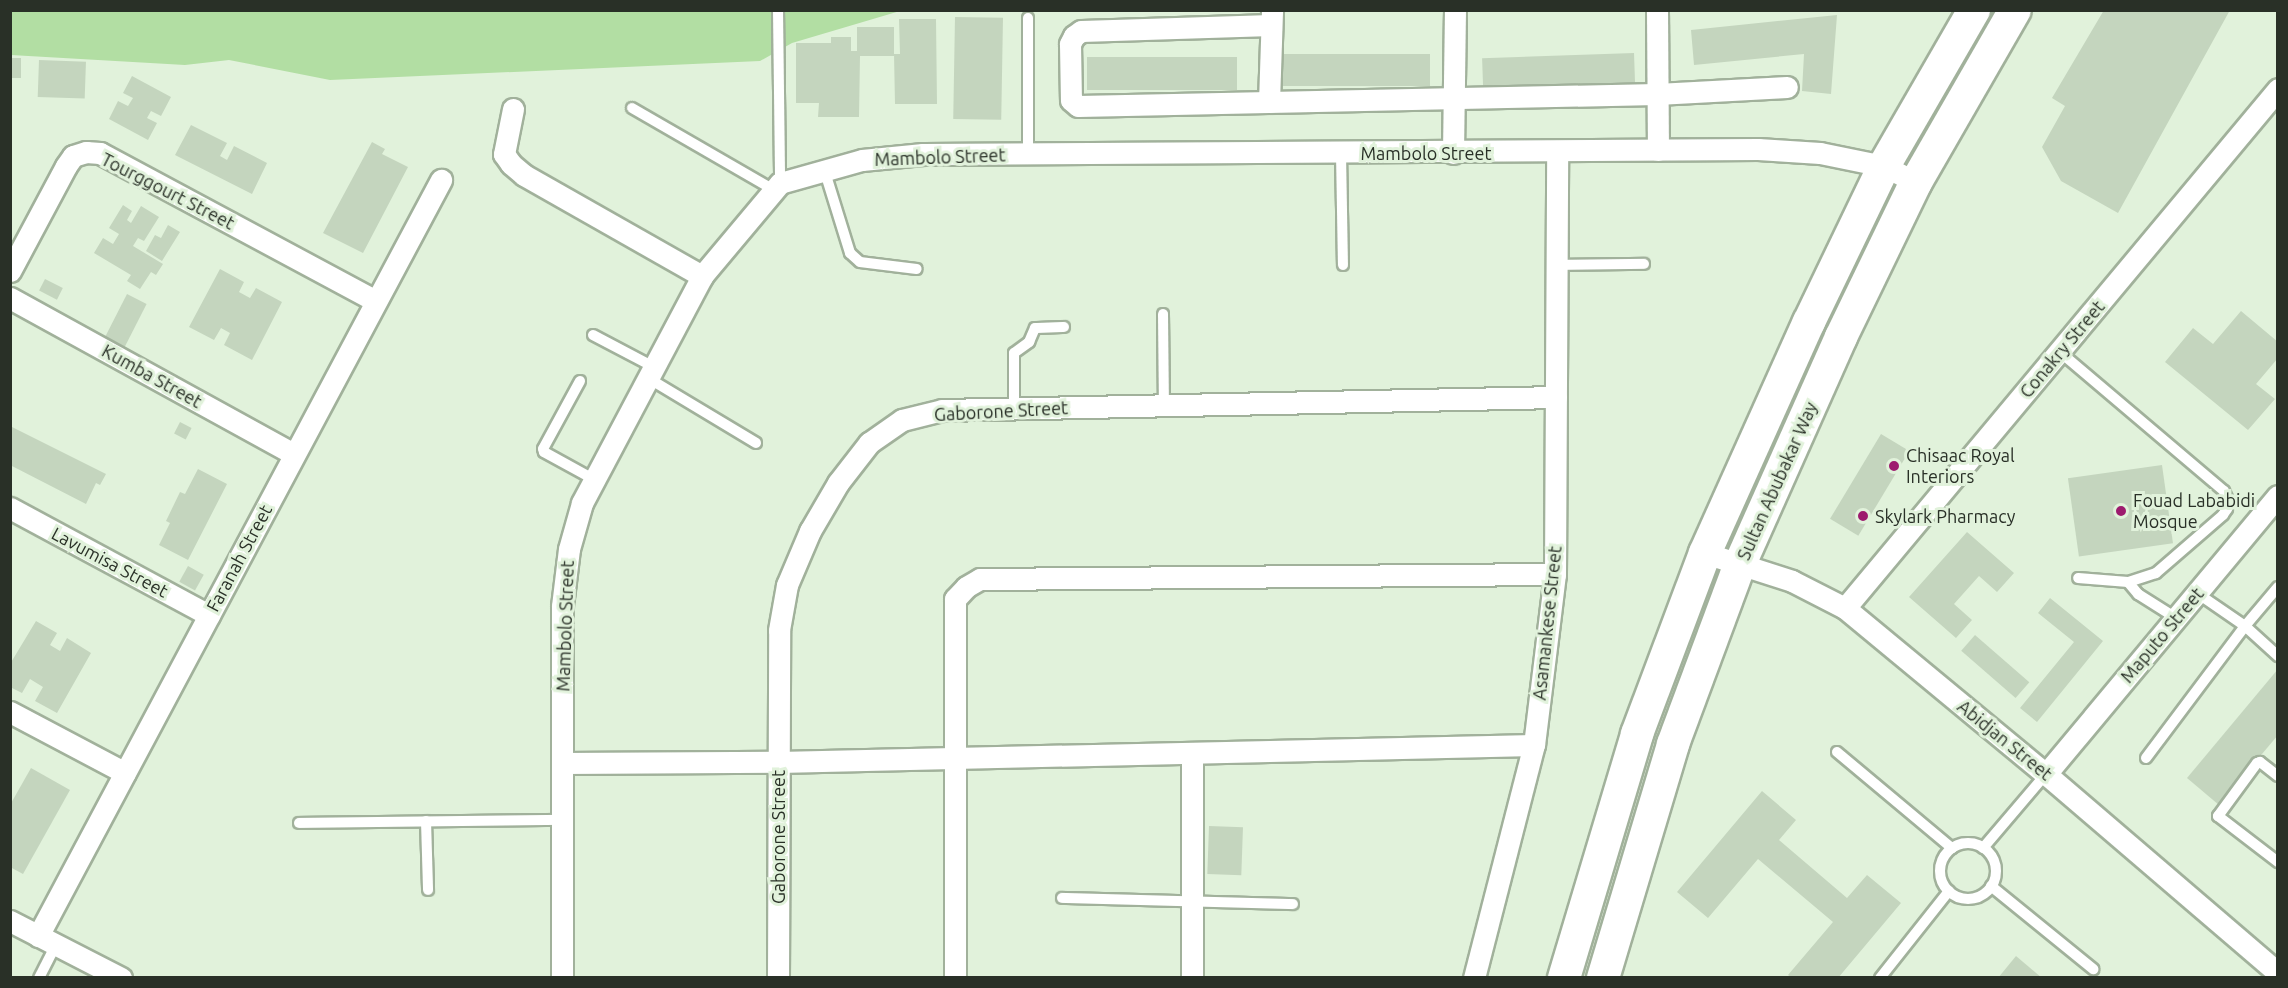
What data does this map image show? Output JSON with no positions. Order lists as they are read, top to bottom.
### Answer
{
  "streets": {
    "main road": ["Sultan Abubakar Way"],
    "street": [
      "Mambolo Street",
      "Tourggourt Street",
      "Conakry Street",
      "Kumba Street",
      "Gaborone Street",
      "Faranah Street",
      "Lavumisa Street",
      "Asamankese Street",
      "Maputo Street",
      "Abidjan Street"
    ]
  },
  "crossings": [
    ["Mambolo Street", "Sultan Abubakar Way"],
    ["Mambolo Street", "Asamankese Street"],
    ["Tourggourt Street", "Faranah Street"],
    ["Conakry Street", "Abidjan Street"],
    ["Kumba Street", "Faranah Street"],
    ["Gaborone Street", "Asamankese Street"],
    ["Sultan Abubakar Way", "Abidjan Street"],
    ["Faranah Street", "Lavumisa Street"],
    ["Maputo Street", "Abidjan Street"]
  ],
  "places": ["Chisaac Royal Interiors", "Fouad Lababidi Mosque", "Skylark Pharmacy"]
}
